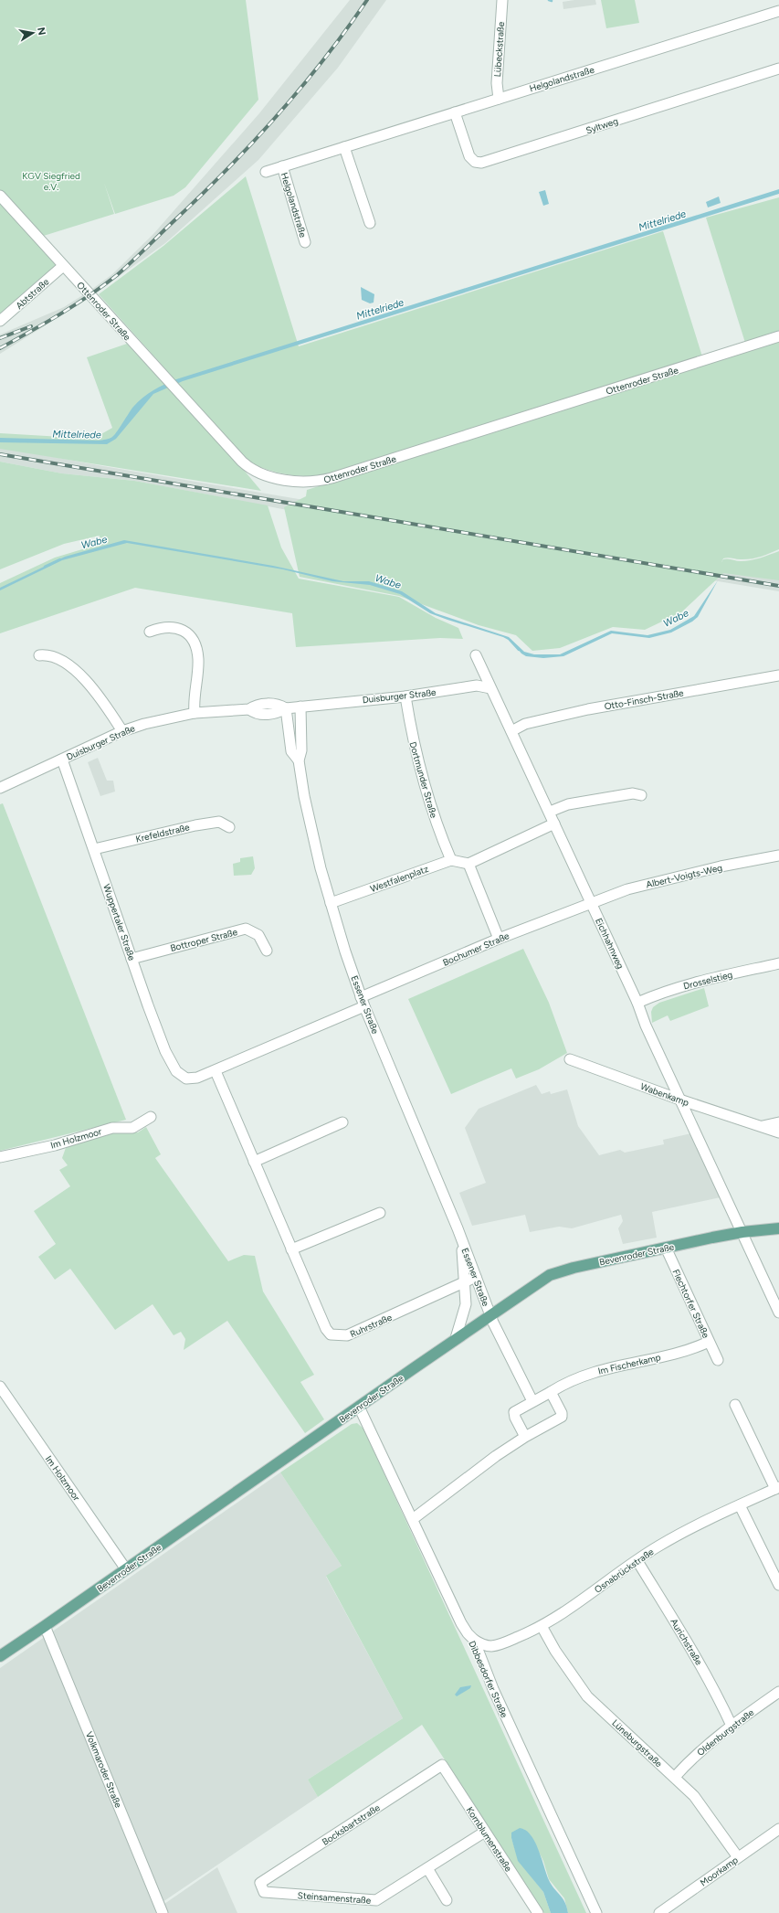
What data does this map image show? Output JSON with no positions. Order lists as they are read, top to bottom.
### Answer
{
  "streets": {
    "main road": ["Bevenroder Straße"],
    "street": [
      "Lübeckstraße",
      "Helgolandstraße",
      "Syltweg",
      "Abtstraße",
      "Ottenroder Straße",
      "Duisburger Straße",
      "Otto-Finsch-Straße",
      "Dortmunder Straße",
      "Krefeldstraße",
      "Albert-Voigts-Weg",
      "Westfalenplatz",
      "Wuppertaler Straße",
      "Bottroper Straße",
      "Eichhahnweg",
      "Bochumer Straße",
      "Drosselstieg",
      "Essener Straße",
      "Wabenkamp",
      "Im Holzmoor",
      "Flechtorfer Straße",
      "Ruhrstraße",
      "Im Fischerkamp",
      "Osnabrückstraße",
      "Aurichstraße",
      "Dibbesdorfer Straße",
      "Oldenburgstraße",
      "Lüneburgstraße",
      "Volkmaroder Straße",
      "Bocksbartstraße",
      "Kornblumenstraße",
      "Moorkamp",
      "Steinsamenstraße"
    ]
  },
  "crossings": [
    ["Lübeckstraße", "Helgolandstraße"],
    ["Helgolandstraße", "Syltweg"],
    ["Abtstraße", "Ottenroder Straße"],
    ["Duisburger Straße", "Dortmunder Straße"],
    ["Duisburger Straße", "Wuppertaler Straße"],
    ["Duisburger Straße", "Eichhahnweg"],
    ["Duisburger Straße", "Essener Straße"],
    ["Otto-Finsch-Straße", "Eichhahnweg"],
    ["Dortmunder Straße", "Westfalenplatz"],
    ["Krefeldstraße", "Wuppertaler Straße"],
    ["Albert-Voigts-Weg", "Eichhahnweg"],
    ["Albert-Voigts-Weg", "Bochumer Straße"],
    ["Westfalenplatz", "Essener Straße"],
    ["Wuppertaler Straße", "Bottroper Straße"],
    ["Wuppertaler Straße", "Bochumer Straße"],
    ["Eichhahnweg", "Bochumer Straße"],
    ["Eichhahnweg", "Drosselstieg"],
    ["Eichhahnweg", "Wabenkamp"],
    ["Eichhahnweg", "Bevenroder Straße"],
    ["Bochumer Straße", "Essener Straße"],
    ["Bochumer Straße", "Ruhrstraße"],
    ["Essener Straße", "Bevenroder Straße"],
    ["Essener Straße", "Ruhrstraße"],
    ["Im Holzmoor", "Bevenroder Straße"],
    ["Bevenroder Straße", "Flechtorfer Straße"],
    ["Bevenroder Straße", "Dibbesdorfer Straße"],
    ["Bevenroder Straße", "Volkmaroder Straße"],
    ["Flechtorfer Straße", "Im Fischerkamp"],
    ["Osnabrückstraße", "Aurichstraße"],
    ["Osnabrückstraße", "Dibbesdorfer Straße"],
    ["Osnabrückstraße", "Lüneburgstraße"],
    ["Aurichstraße", "Oldenburgstraße"],
    ["Oldenburgstraße", "Lüneburgstraße"],
    ["Lüneburgstraße", "Moorkamp"],
    ["Bocksbartstraße", "Kornblumenstraße"],
    ["Bocksbartstraße", "Steinsamenstraße"],
    ["Kornblumenstraße", "Steinsamenstraße"]
  ],
  "water": ["Mittelriede", "Wabe"],
  "parks": ["KGV Siegfried e.V."],
  "north": "right"
}
